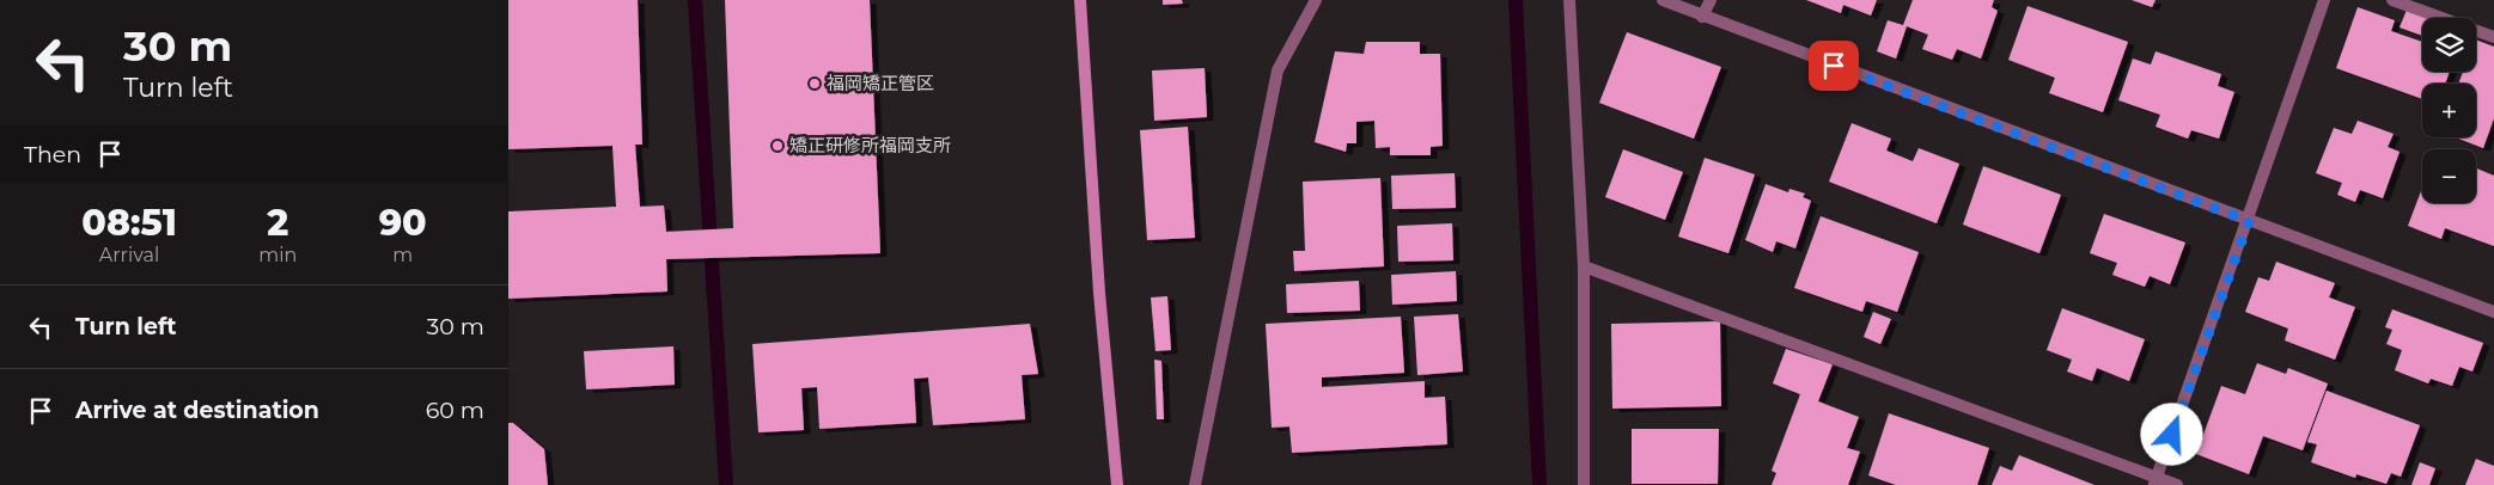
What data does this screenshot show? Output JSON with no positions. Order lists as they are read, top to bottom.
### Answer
{
  "places": ["福岡矯正管区", "矯正研修所福岡支所"],
  "page": {
    "turn": ["30 m", "Turn left"],
    "map_buttons": ["+", "−"],
    "then": "Then",
    "eta": [
      "08:51",
      "Arrival",
      "2",
      "min",
      "90",
      "m"
    ],
    "list": [
      {
        "name": "Turn left",
        "value": "30 m"
      },
      {
        "name": "Arrive at destination",
        "value": "60 m"
      }
    ]
  }
}
